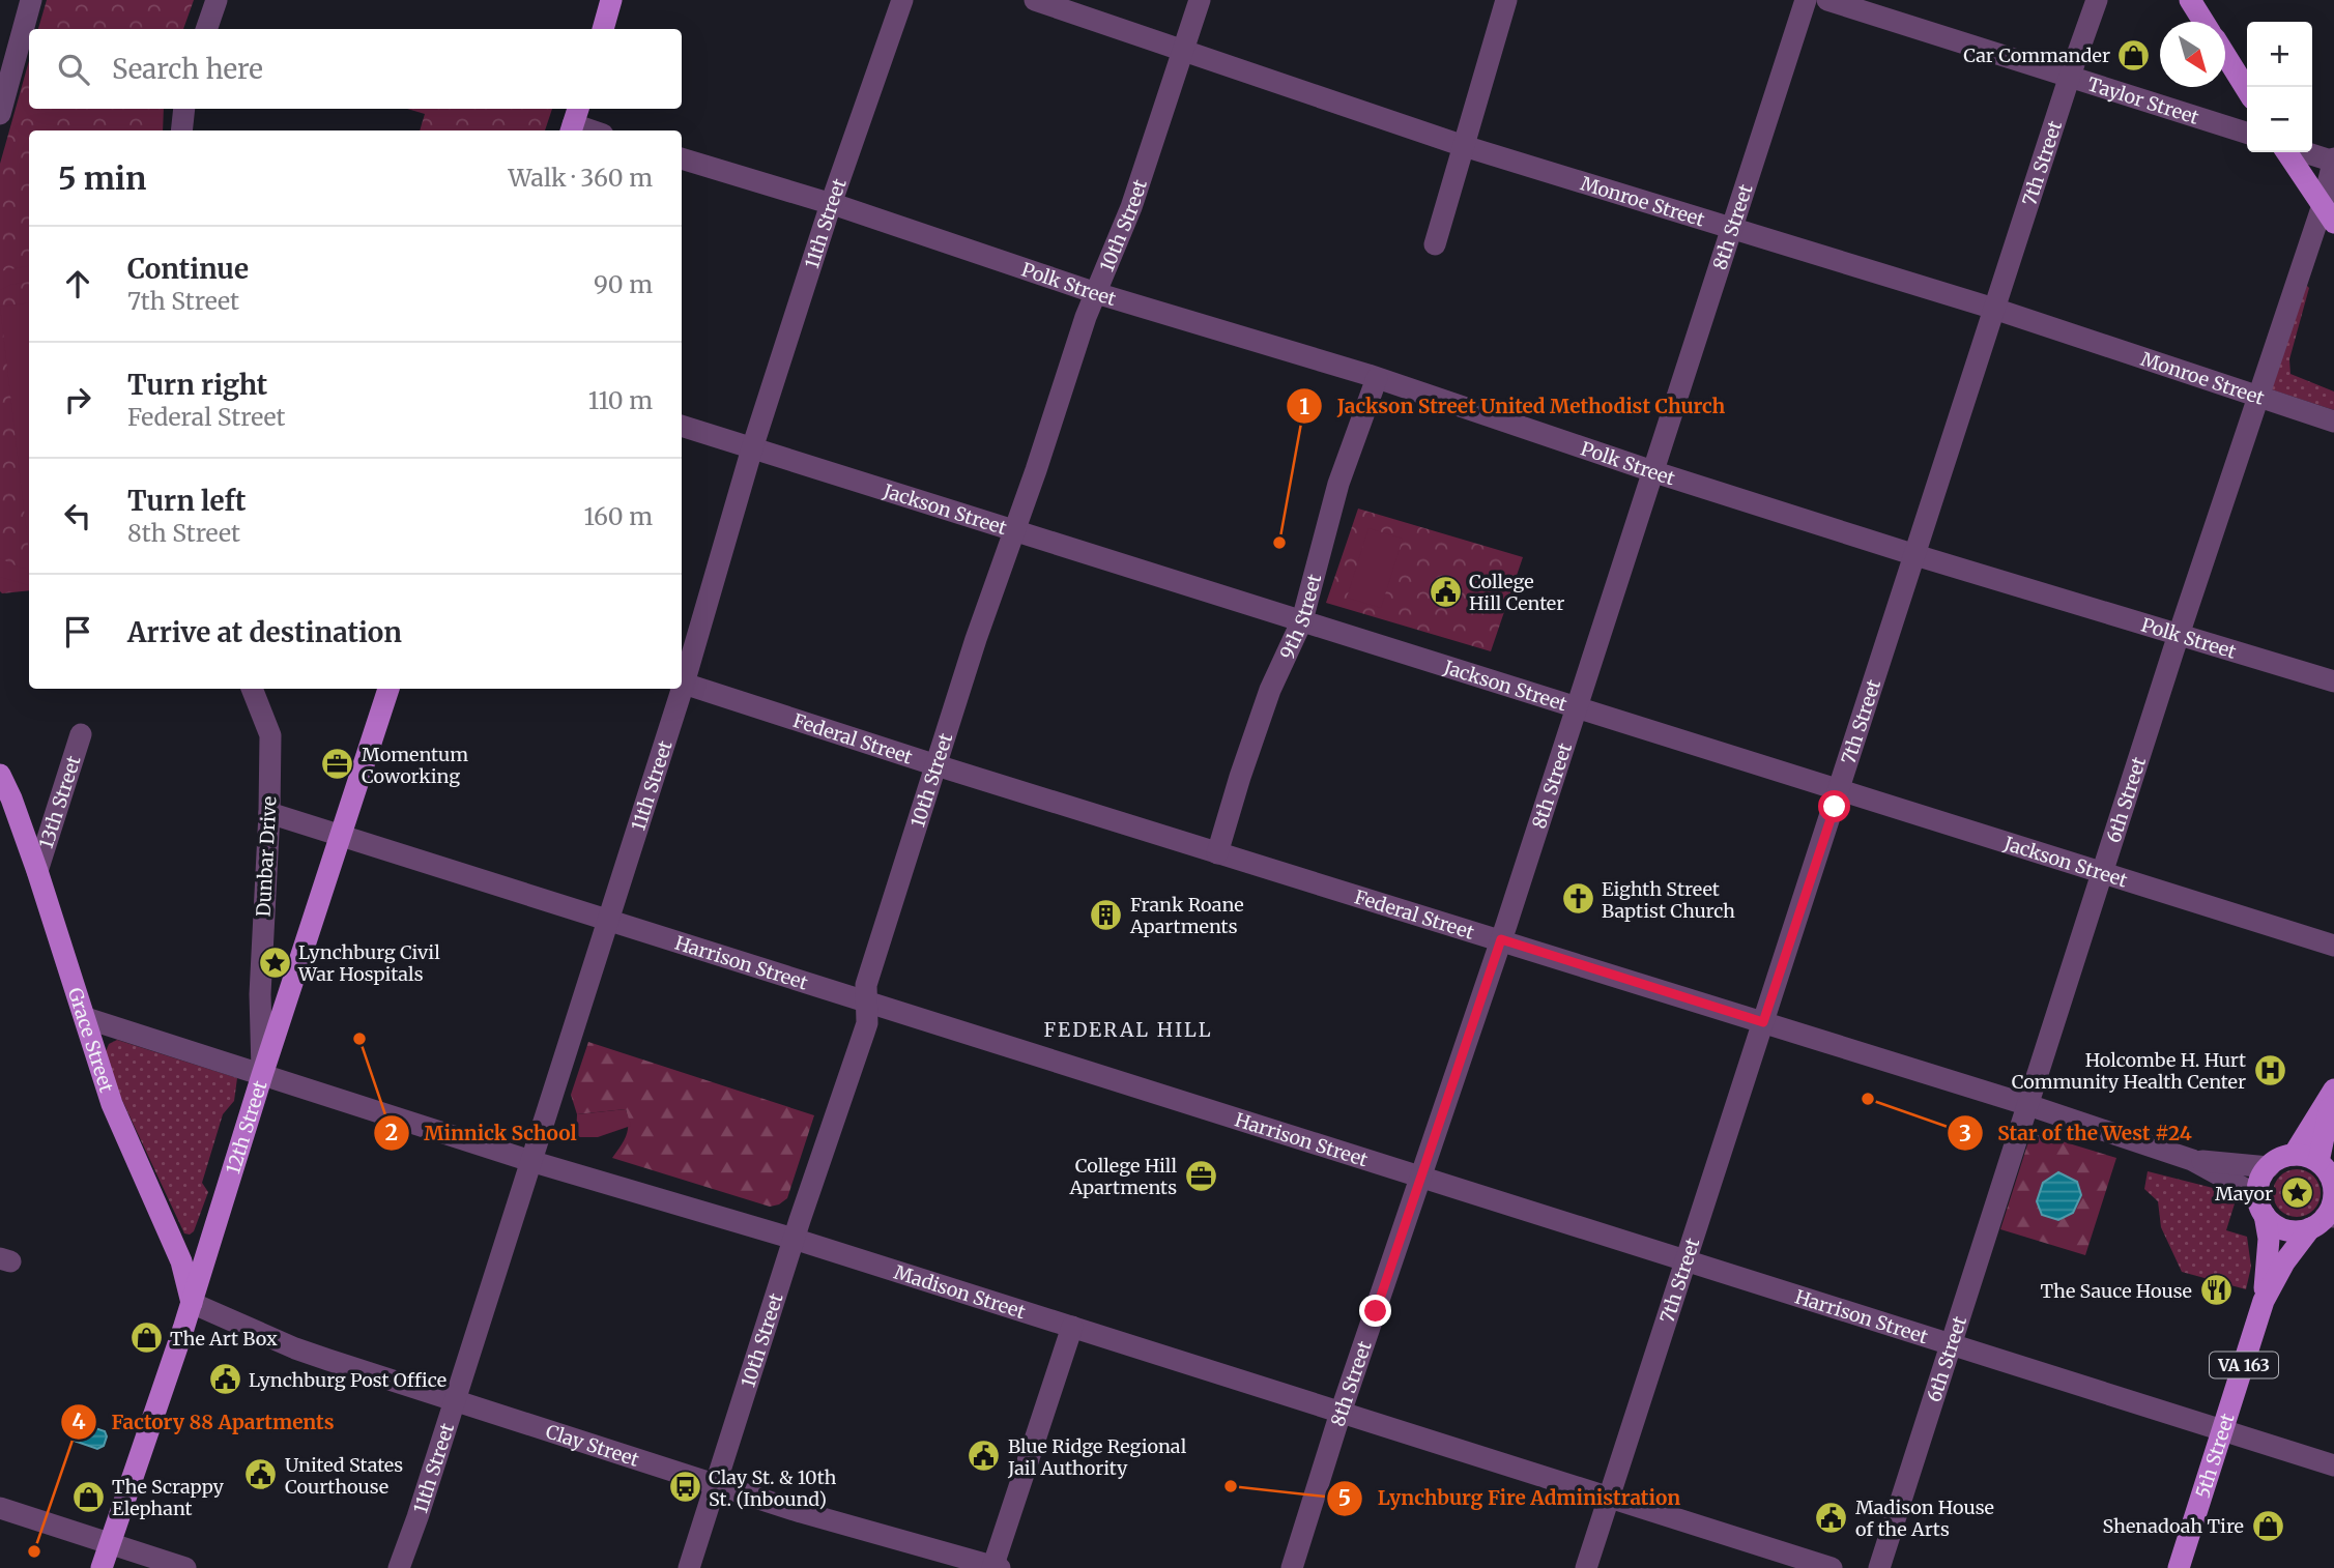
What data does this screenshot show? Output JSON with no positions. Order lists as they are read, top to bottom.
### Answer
{
  "streets": {
    "main road": [
      "Grace Street",
      "12th Street",
      "VA 163",
      "5th Street"
    ],
    "street": [
      "Taylor Street",
      "7th Street",
      "Monroe Street",
      "11th Street",
      "10th Street",
      "8th Street",
      "Polk Street",
      "Jackson Street",
      "9th Street",
      "Federal Street",
      "6th Street",
      "13th Street",
      "Dunbar Drive",
      "Harrison Street",
      "Madison Street",
      "Clay Street"
    ]
  },
  "crossings": [
    ["Taylor Street", "7th Street"],
    ["7th Street", "Monroe Street"],
    ["7th Street", "Polk Street"],
    ["7th Street", "Jackson Street"],
    ["7th Street", "Federal Street"],
    ["7th Street", "Harrison Street"],
    ["7th Street", "Madison Street"],
    ["Monroe Street", "10th Street"],
    ["Monroe Street", "8th Street"],
    ["Monroe Street", "6th Street"],
    ["11th Street", "Polk Street"],
    ["11th Street", "Jackson Street"],
    ["11th Street", "Harrison Street"],
    ["11th Street", "Madison Street"],
    ["11th Street", "Clay Street"],
    ["10th Street", "Polk Street"],
    ["10th Street", "Jackson Street"],
    ["10th Street", "Federal Street"],
    ["10th Street", "Harrison Street"],
    ["10th Street", "Madison Street"],
    ["10th Street", "Clay Street"],
    ["8th Street", "Polk Street"],
    ["8th Street", "Jackson Street"],
    ["8th Street", "Federal Street"],
    ["8th Street", "Harrison Street"],
    ["8th Street", "Madison Street"],
    ["Polk Street", "9th Street"],
    ["Polk Street", "6th Street"],
    ["Jackson Street", "9th Street"],
    ["Jackson Street", "6th Street"],
    ["9th Street", "Federal Street"],
    ["Federal Street", "6th Street"],
    ["Federal Street", "5th Street"],
    ["6th Street", "Harrison Street"],
    ["13th Street", "Grace Street"],
    ["Dunbar Drive", "Harrison Street"],
    ["Dunbar Drive", "12th Street"],
    ["Dunbar Drive", "Madison Street"],
    ["Harrison Street", "12th Street"],
    ["Harrison Street", "5th Street"],
    ["Grace Street", "12th Street"],
    ["Grace Street", "Madison Street"],
    ["Grace Street", "Clay Street"],
    ["12th Street", "Madison Street"],
    ["12th Street", "Clay Street"]
  ],
  "districts": ["FEDERAL HILL"],
  "places": {
    "shop": [
      "Car Commander",
      "The Art Box",
      "The Scrappy Elephant",
      "Shenadoah Tire"
    ],
    "other": [
      "Jackson Street United Methodist Church",
      "Minnick School",
      "Star of the West #24",
      "Lynchburg Fire Administration",
      "Factory 88 Apartments"
    ],
    "public building": [
      "College Hill Center",
      "Lynchburg Post Office",
      "Blue Ridge Regional Jail Authority",
      "United States Courthouse",
      "Madison House of the Arts"
    ],
    "office": ["Momentum Coworking", "College Hill Apartments"],
    "church": ["Eighth Street Baptist Church"],
    "building": ["Frank Roane Apartments"],
    "place": ["Lynchburg Civil War Hospitals", "Mayor"],
    "hospital": ["Holcombe H. Hurt Community Health Center"],
    "restaurant": ["The Sauce House"],
    "bus stop": ["Clay St. & 10th St. (Inbound)"]
  },
  "north": "bottom right",
  "page": {
    "map_buttons": ["+", "−"],
    "search": "Search here",
    "heading": ["5 min", "Walk · 360 m"],
    "list": [
      ["Continue", "7th Street", "90 m"],
      ["Turn right", "Federal Street", "110 m"],
      ["Turn left", "8th Street", "160 m"],
      "Arrive at destination"
    ]
  }
}
